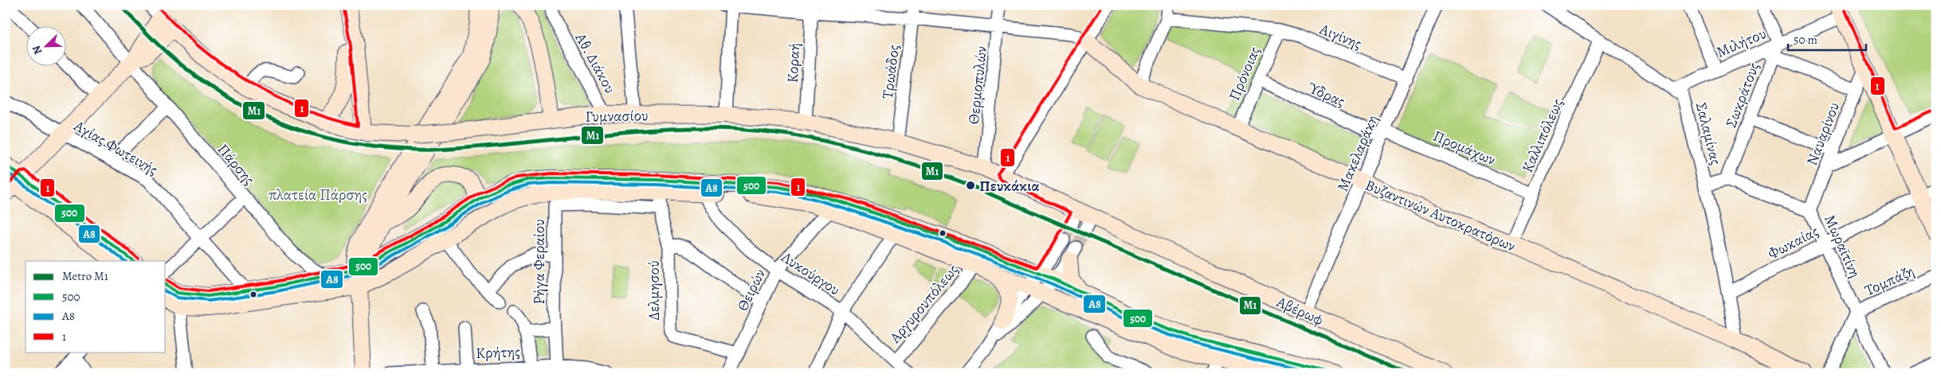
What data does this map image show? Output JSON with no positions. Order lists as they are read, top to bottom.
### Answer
{
  "streets": {
    "main road": ["Γυμνασίου", "Βυζαντινών Αυτοκρατόρων", "Αβέρωφ"],
    "street": [
      "Αιγίνης",
      "Μιλήτου",
      "Αθ. Διάκου",
      "Κοραή",
      "Τρωάδος",
      "Πρόνοιας",
      "Θερμοπυλών",
      "Ύδρας",
      "Σωκράτους",
      "Σαλαμίνας",
      "Ναυαρίνου",
      "Καλλιπόλεως",
      "Αγίας Φωτεινής",
      "Προμάχων",
      "Μακελαράκη",
      "Πάρσης",
      "Φωκαίας",
      "Μωραϊτίνη",
      "Ρήγα Φεραίου",
      "Λυκούργου",
      "Τομπάζη",
      "Θειρών",
      "Δελμησού",
      "Αργυρουπόλεως",
      "Κρήτης"
    ]
  },
  "crossings": [
    ["Αιγίνης", "Πρόνοιας"],
    ["Αιγίνης", "Μακελαράκη"],
    ["Μιλήτου", "Σωκράτους"],
    ["Μιλήτου", "Σαλαμίνας"],
    ["Αθ. Διάκου", "Γυμνασίου"],
    ["Κοραή", "Γυμνασίου"],
    ["Τρωάδος", "Γυμνασίου"],
    ["Πρόνοιας", "Ύδρας"],
    ["Πρόνοιας", "Βυζαντινών Αυτοκρατόρων"],
    ["Θερμοπυλών", "Γυμνασίου"],
    ["Ύδρας", "Προμάχων"],
    ["Ύδρας", "Μακελαράκη"],
    ["Σωκράτους", "Μωραϊτίνη"],
    ["Γυμνασίου", "Αβέρωφ"],
    ["Σαλαμίνας", "Καλλιπόλεως"],
    ["Σαλαμίνας", "Βυζαντινών Αυτοκρατόρων"],
    ["Σαλαμίνας", "Φωκαίας"],
    ["Ναυαρίνου", "Μωραϊτίνη"],
    ["Καλλιπόλεως", "Προμάχων"],
    ["Καλλιπόλεως", "Βυζαντινών Αυτοκρατόρων"],
    ["Προμάχων", "Μακελαράκη"],
    ["Μακελαράκη", "Βυζαντινών Αυτοκρατόρων"],
    ["Μακελαράκη", "Αβέρωφ"],
    ["Φωκαίας", "Μωραϊτίνη"],
    ["Μωραϊτίνη", "Τομπάζη"],
    ["Ρήγα Φεραίου", "Δελμησού"],
    ["Ρήγα Φεραίου", "Κρήτης"],
    ["Λυκούργου", "Θειρών"],
    ["Λυκούργου", "Αργυρουπόλεως"],
    ["Θειρών", "Δελμησού"]
  ],
  "parks": ["πλατεία Πάρσης"],
  "places": ["Πευκάκια"],
  "lines": [
    "metro line Μ1",
    "transit line 1",
    "transit line 500",
    "transit line A8"
  ],
  "legend": [
    "Metro Μ1",
    "500",
    "A8",
    "1"
  ],
  "scale_bar": "50 m",
  "north": "bottom left"
}
